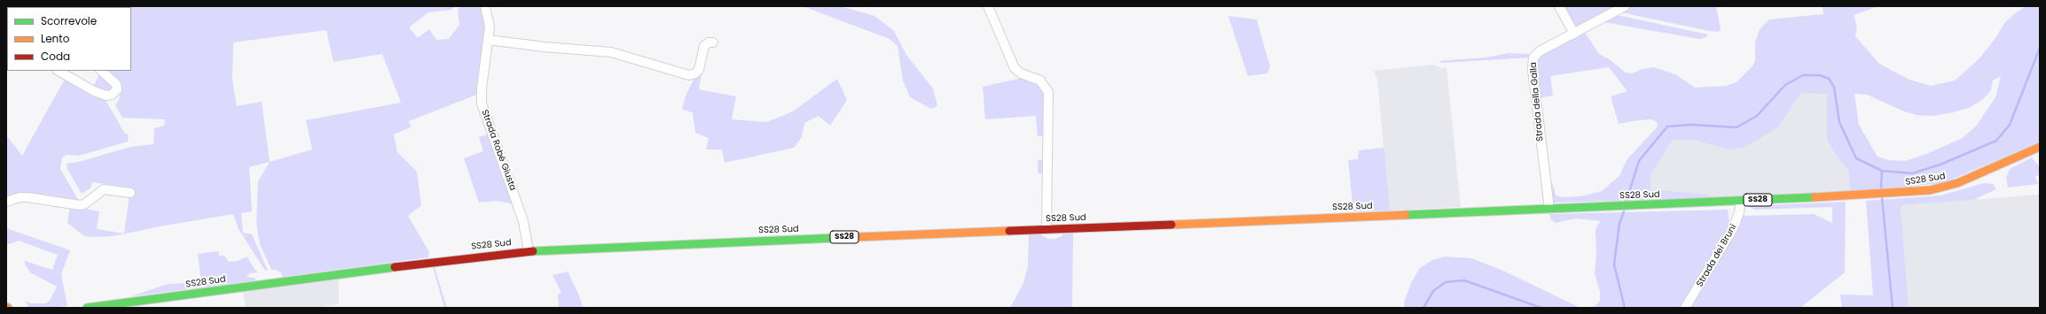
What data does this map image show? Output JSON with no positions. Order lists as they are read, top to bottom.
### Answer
{
  "streets": {
    "main road": ["SS28 Sud", "SS28"],
    "street": ["Strada della Galla", "Strada Robè Giusta", "Strada dei Bruni"]
  },
  "crossings": [
    ["Strada della Galla", "SS28 Sud"],
    ["Strada Robè Giusta", "SS28 Sud"],
    ["SS28 Sud", "Strada dei Bruni"]
  ],
  "legend": ["Scorrevole", "Lento", "Coda"]
}
